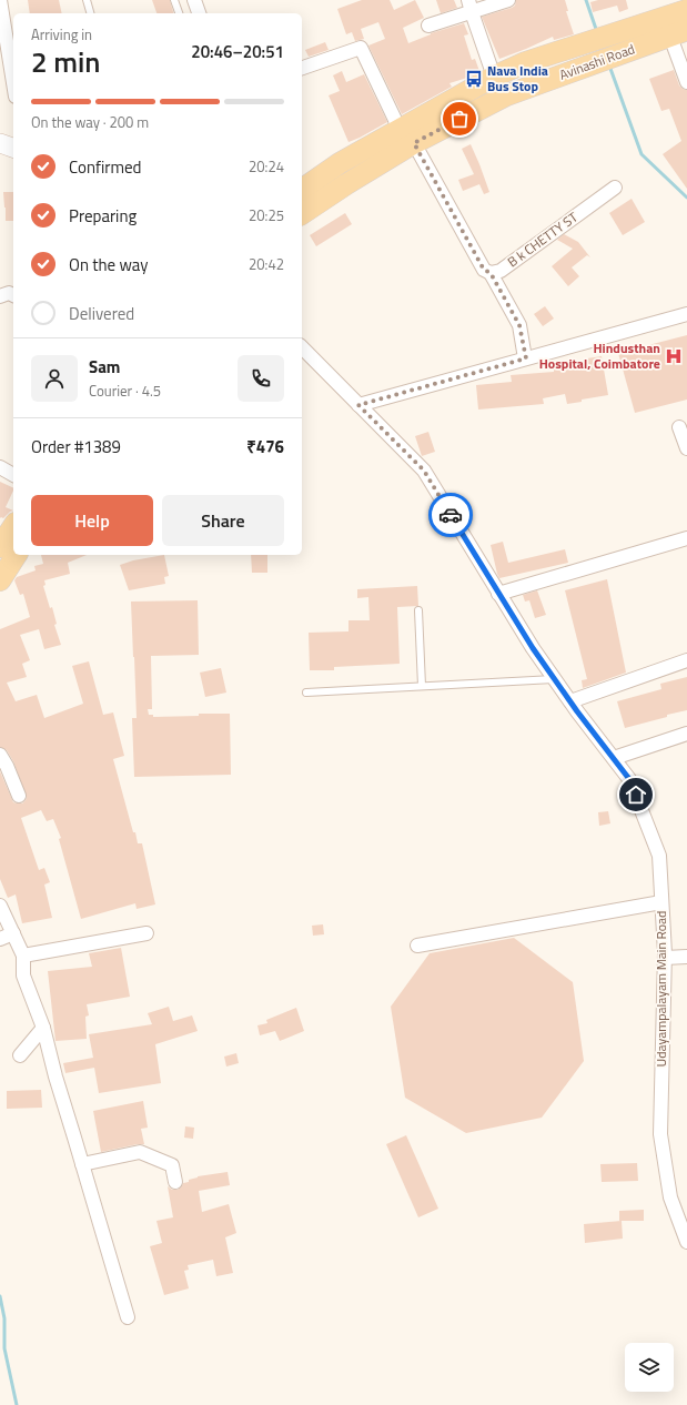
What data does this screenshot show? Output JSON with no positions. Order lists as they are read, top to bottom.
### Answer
{
  "streets": {
    "main road": ["Avinashi Road"],
    "street": ["B k CHETTY ST", "Udayampalayam Main Road"]
  },
  "places": {
    "bus stop": ["Nava India Bus Stop"],
    "hospital": ["Hindusthan Hospital, Coimbatore"]
  },
  "page": {
    "heading": ["2 min", "Arriving in", "20:46–20:51"],
    "panel": [
      "Sam",
      "Courier · 4.5",
      "Order #1389",
      "₹476"
    ],
    "bar": "On the way · 200 m",
    "list": [
      ["Confirmed", "20:24"],
      ["Preparing", "20:25"],
      ["On the way", "20:42"],
      "Delivered"
    ],
    "buttons": ["Help", "Share"]
  }
}
